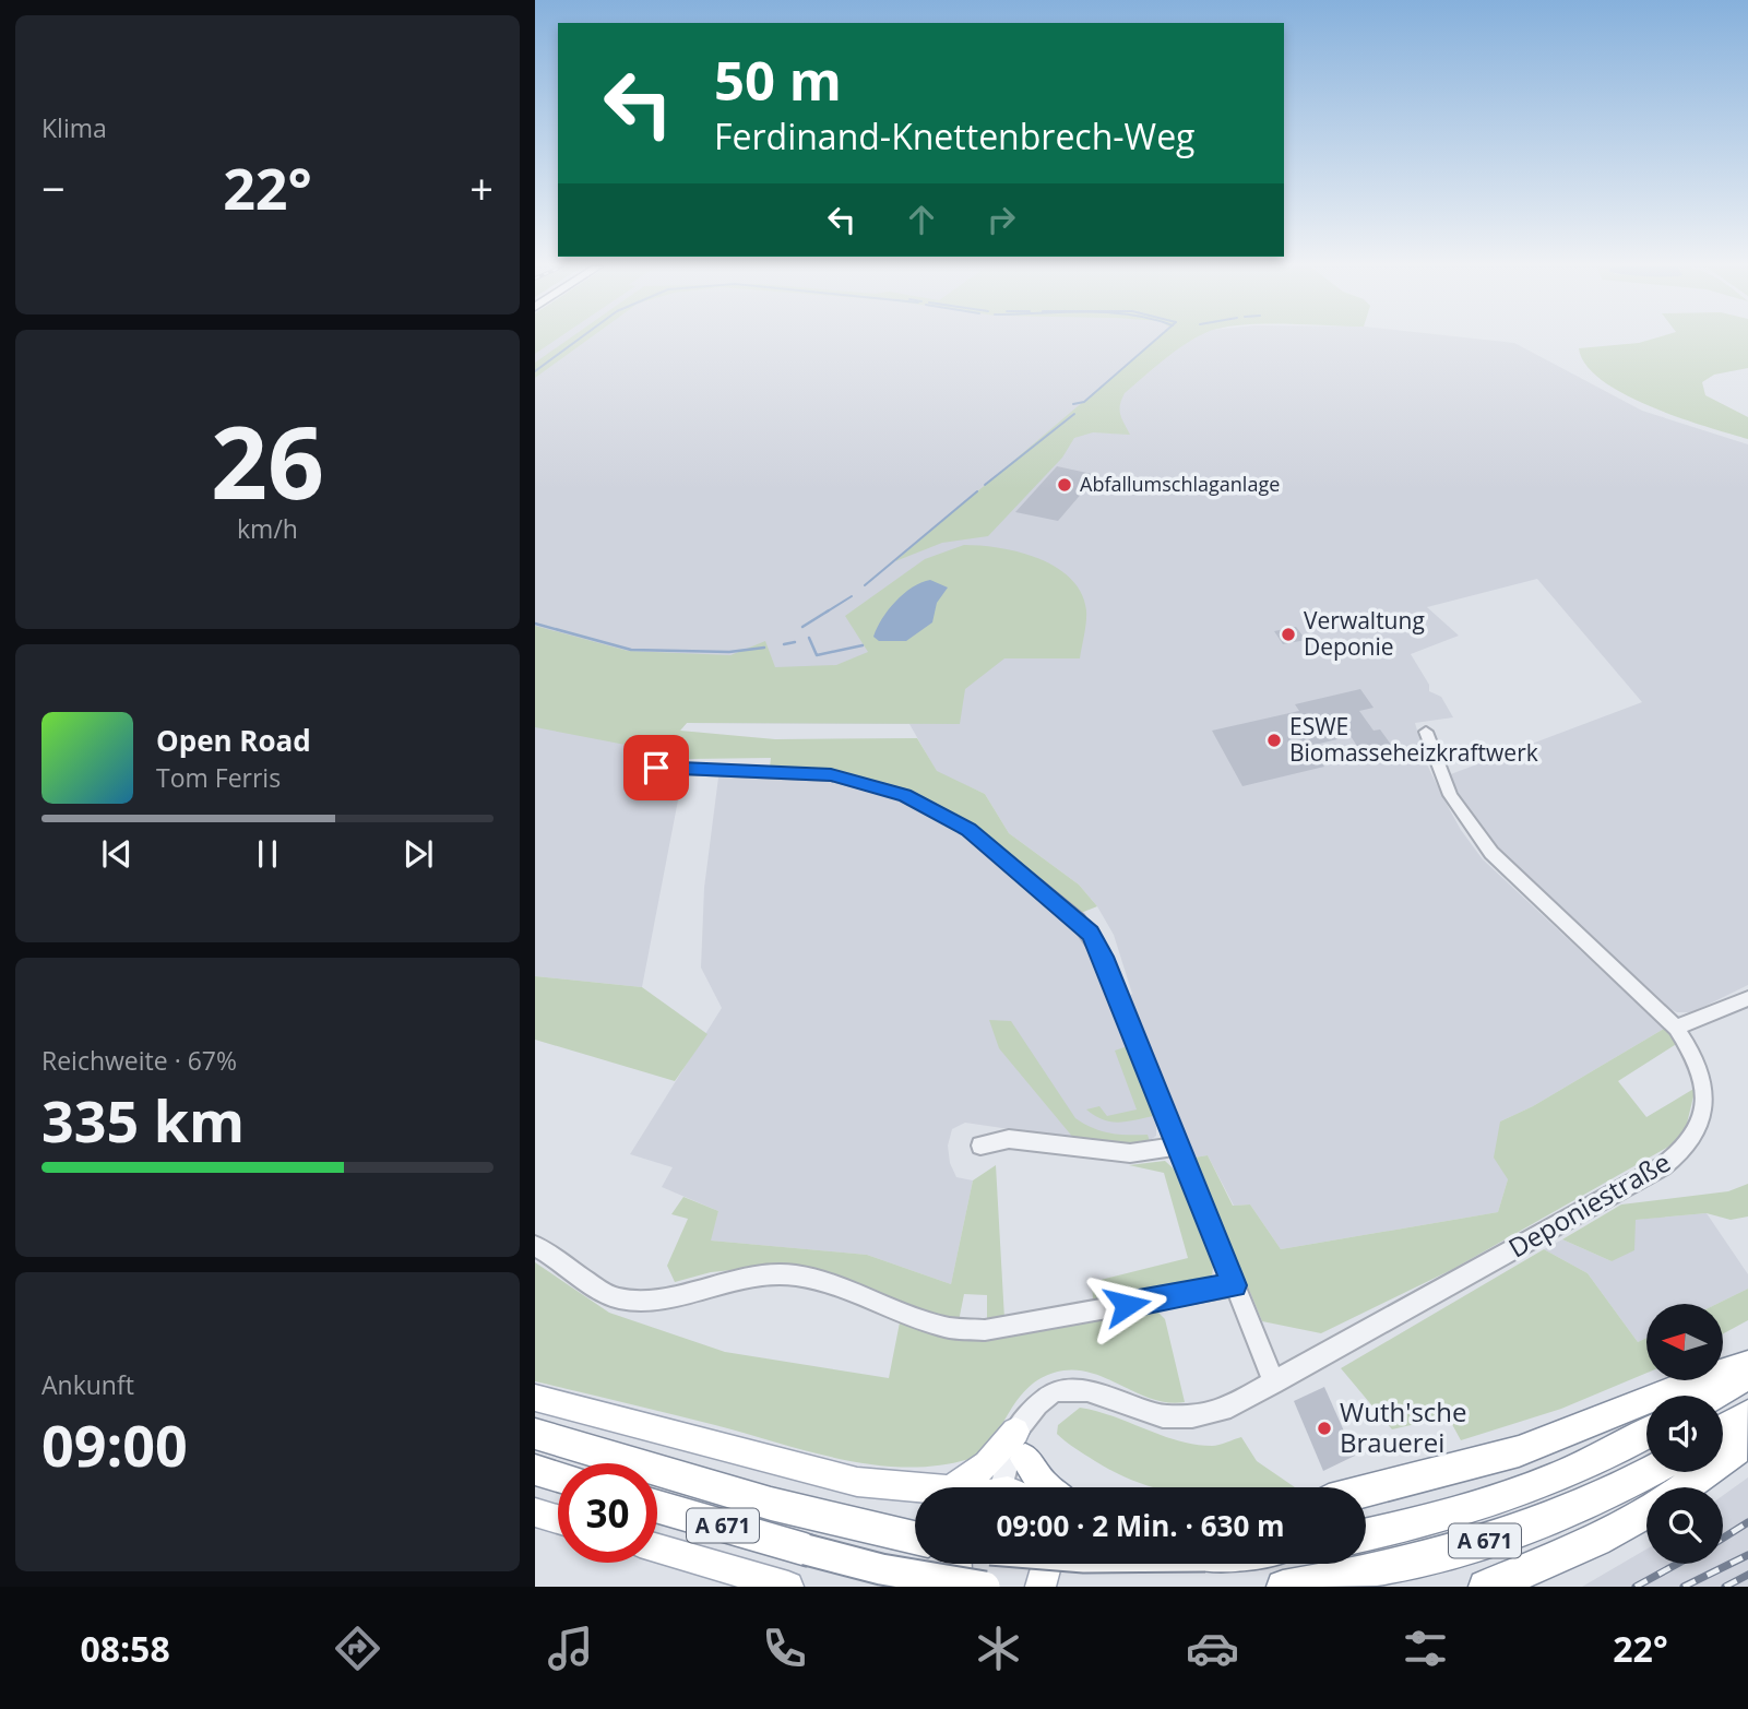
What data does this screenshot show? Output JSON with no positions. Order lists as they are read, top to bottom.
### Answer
{
  "streets": {
    "highway": ["A 671"],
    "street": ["Deponiestraße"]
  },
  "places": [
    "Abfallumschlaganlage",
    "Verwaltung Deponie",
    "ESWE Biomasseheizkraftwerk",
    "Wuth'sche Brauerei"
  ],
  "north": "left",
  "page": {
    "tile": [
      "Klima",
      ["26", "km/h"],
      ["Reichweite · 67%", "335 km"],
      ["Ankunft", "09:00"]
    ],
    "turn": ["50 m", "Ferdinand-Knettenbrech-Weg"],
    "heat": ["−", "22°", "+"],
    "song": ["Open Road", "Tom Ferris"],
    "limit": "30",
    "trip": "09:00 · 2 Min. · 630 m",
    "tabs": ["08:58", "22°"]
  }
}
